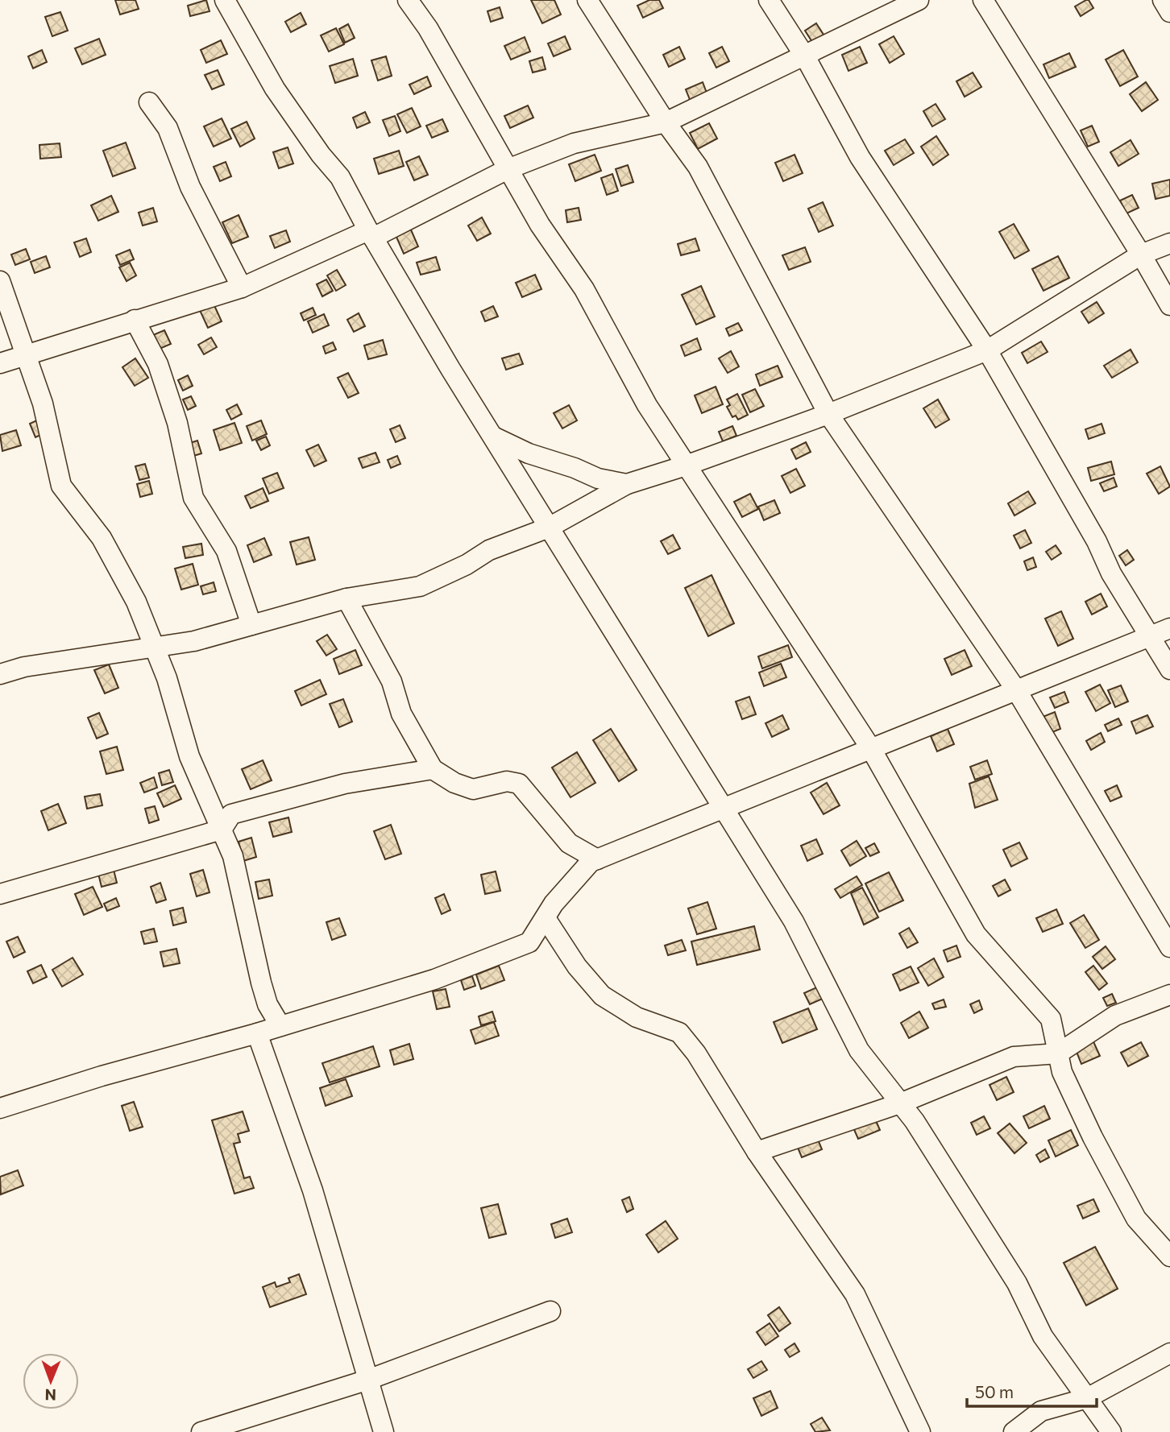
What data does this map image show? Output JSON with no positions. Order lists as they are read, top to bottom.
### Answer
{
  "scale_bar": "50 m",
  "north": "bottom"
}
